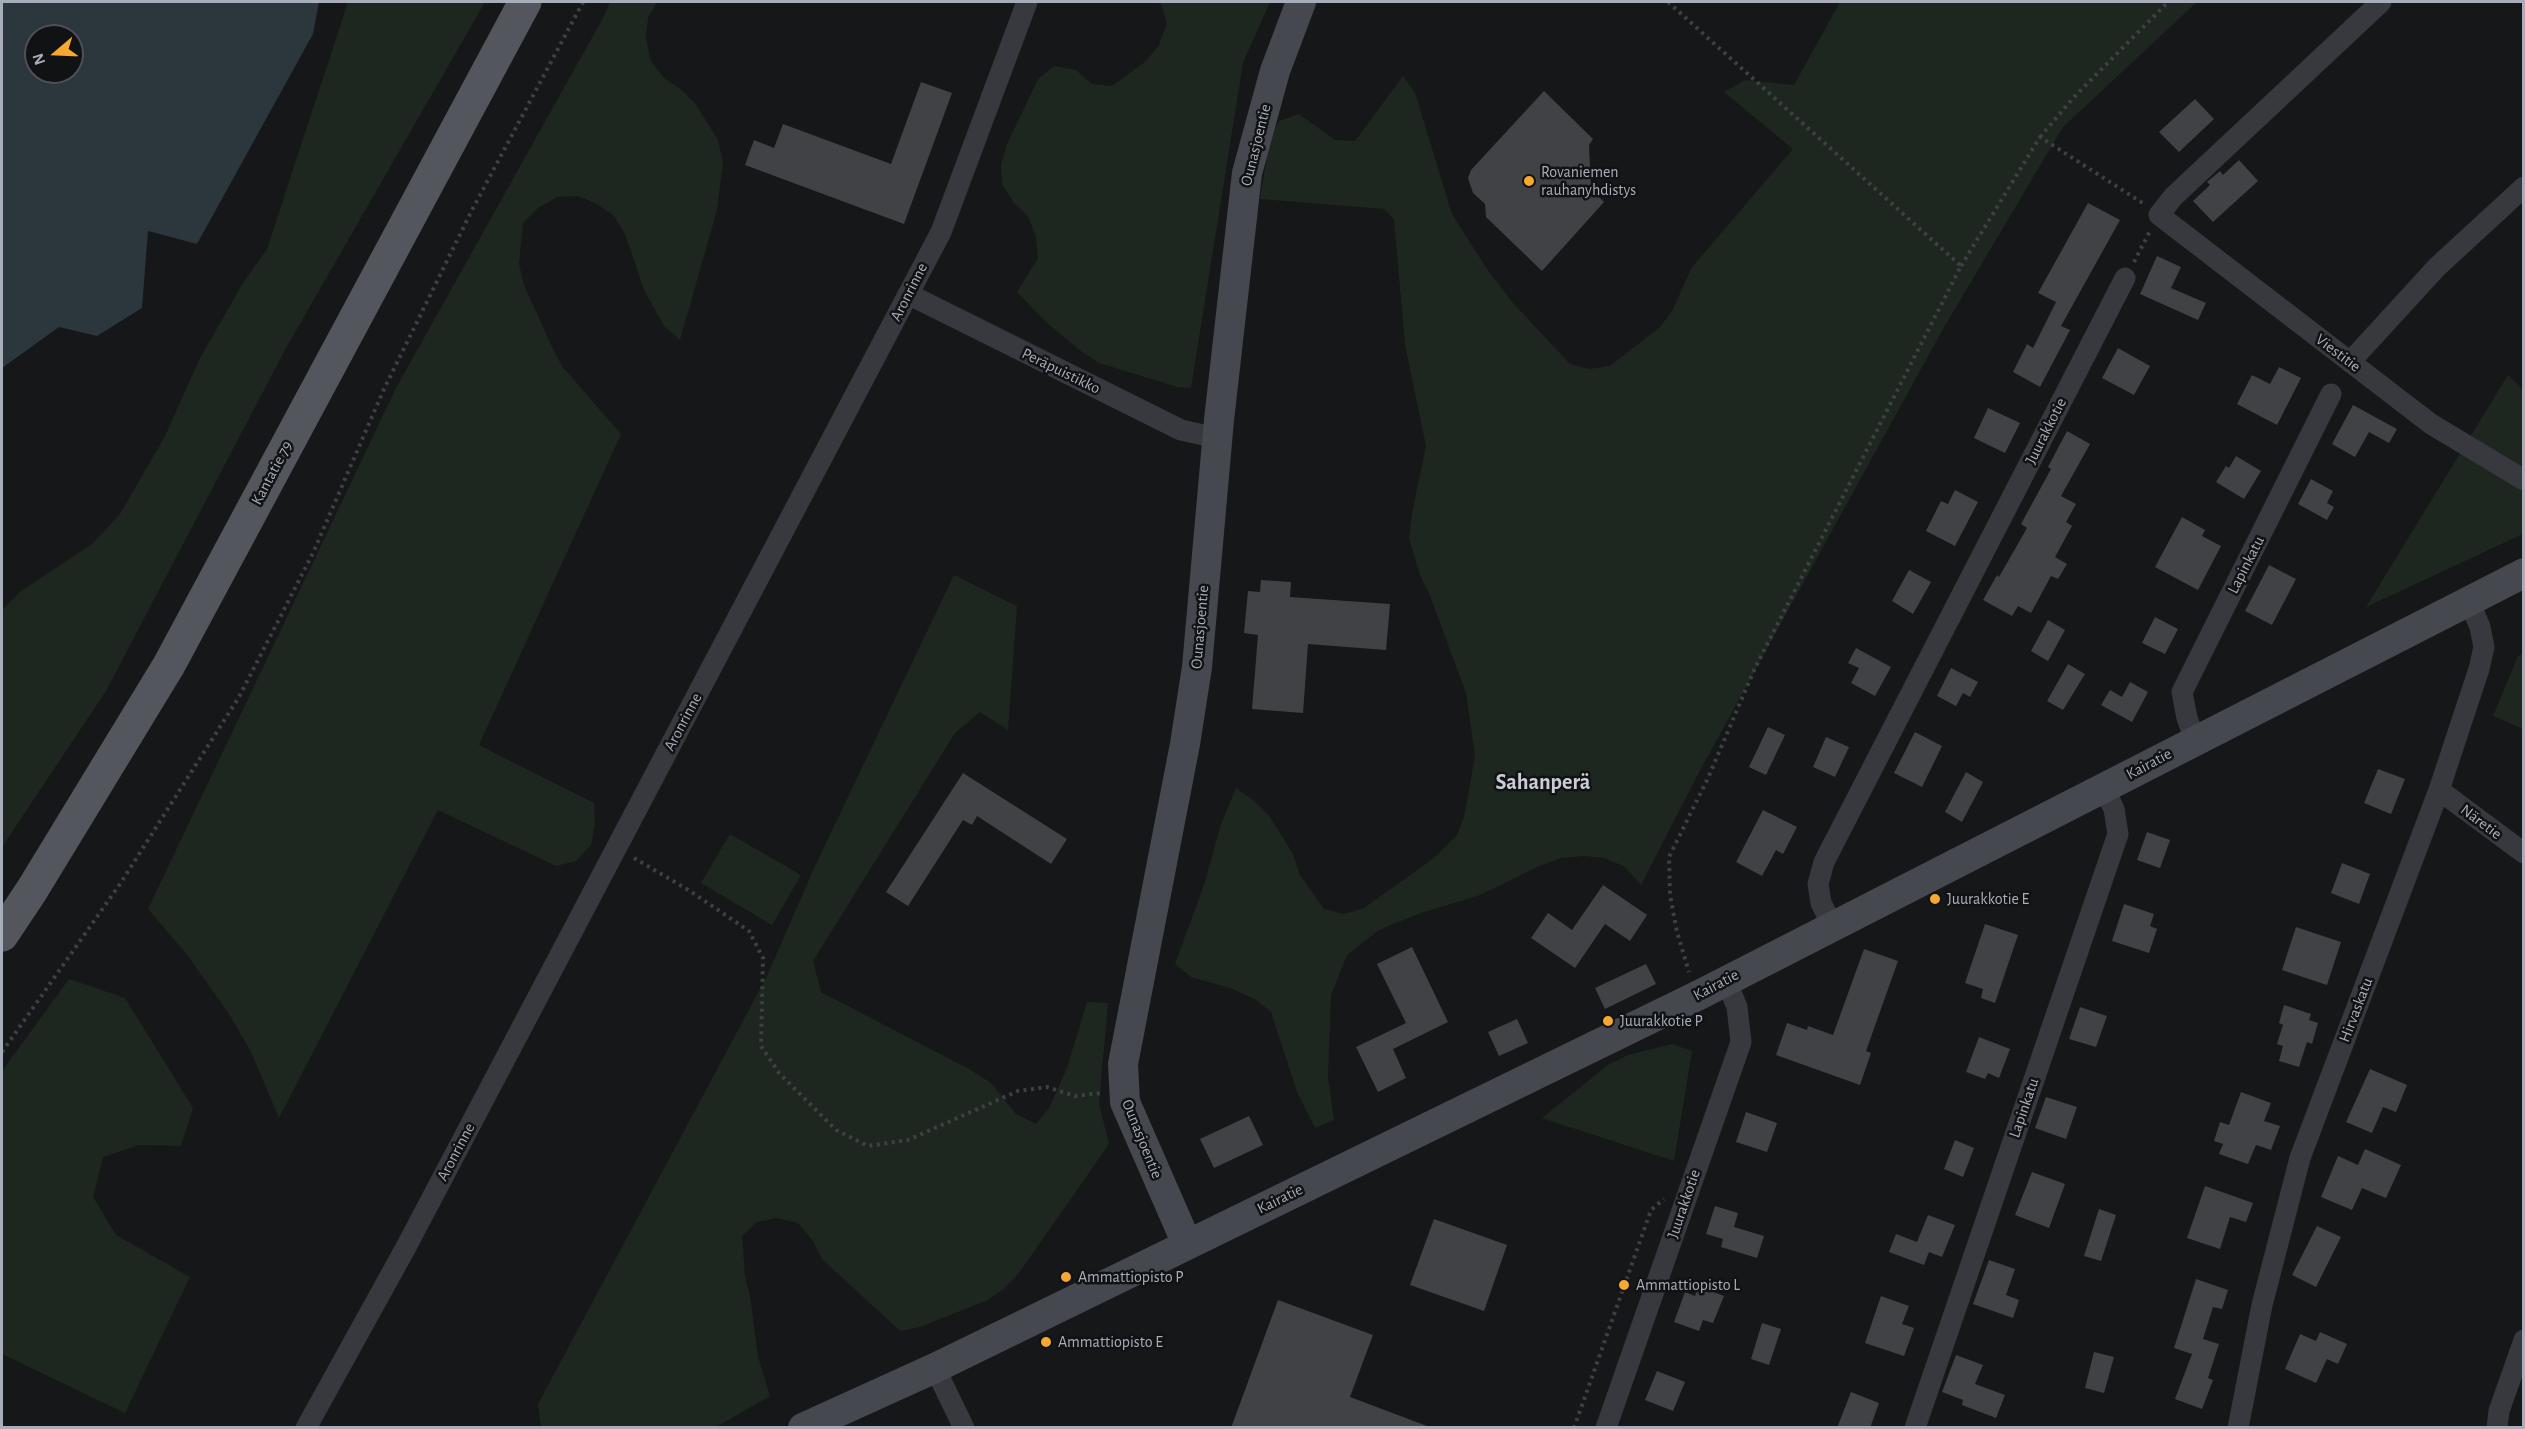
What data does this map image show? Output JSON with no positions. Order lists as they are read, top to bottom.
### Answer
{
  "streets": {
    "main road": ["Ounasjoentie", "Kantatie 79", "Kairatie"],
    "street": [
      "Aronrinne",
      "Viestitie",
      "Peräpuistikko",
      "Juurakkotie",
      "Lapinkatu",
      "Näretie",
      "Hirvaskatu"
    ]
  },
  "crossings": [
    ["Ounasjoentie", "Peräpuistikko"],
    ["Ounasjoentie", "Kairatie"],
    ["Aronrinne", "Peräpuistikko"],
    ["Juurakkotie", "Kairatie"],
    ["Lapinkatu", "Kairatie"],
    ["Kairatie", "Hirvaskatu"],
    ["Näretie", "Hirvaskatu"]
  ],
  "districts": ["Sahanperä"],
  "places": [
    "Rovaniemen rauhanyhdistys",
    "Juurakkotie E",
    "Juurakkotie P",
    "Ammattiopisto P",
    "Ammattiopisto L",
    "Ammattiopisto E"
  ],
  "north": "left"
}
